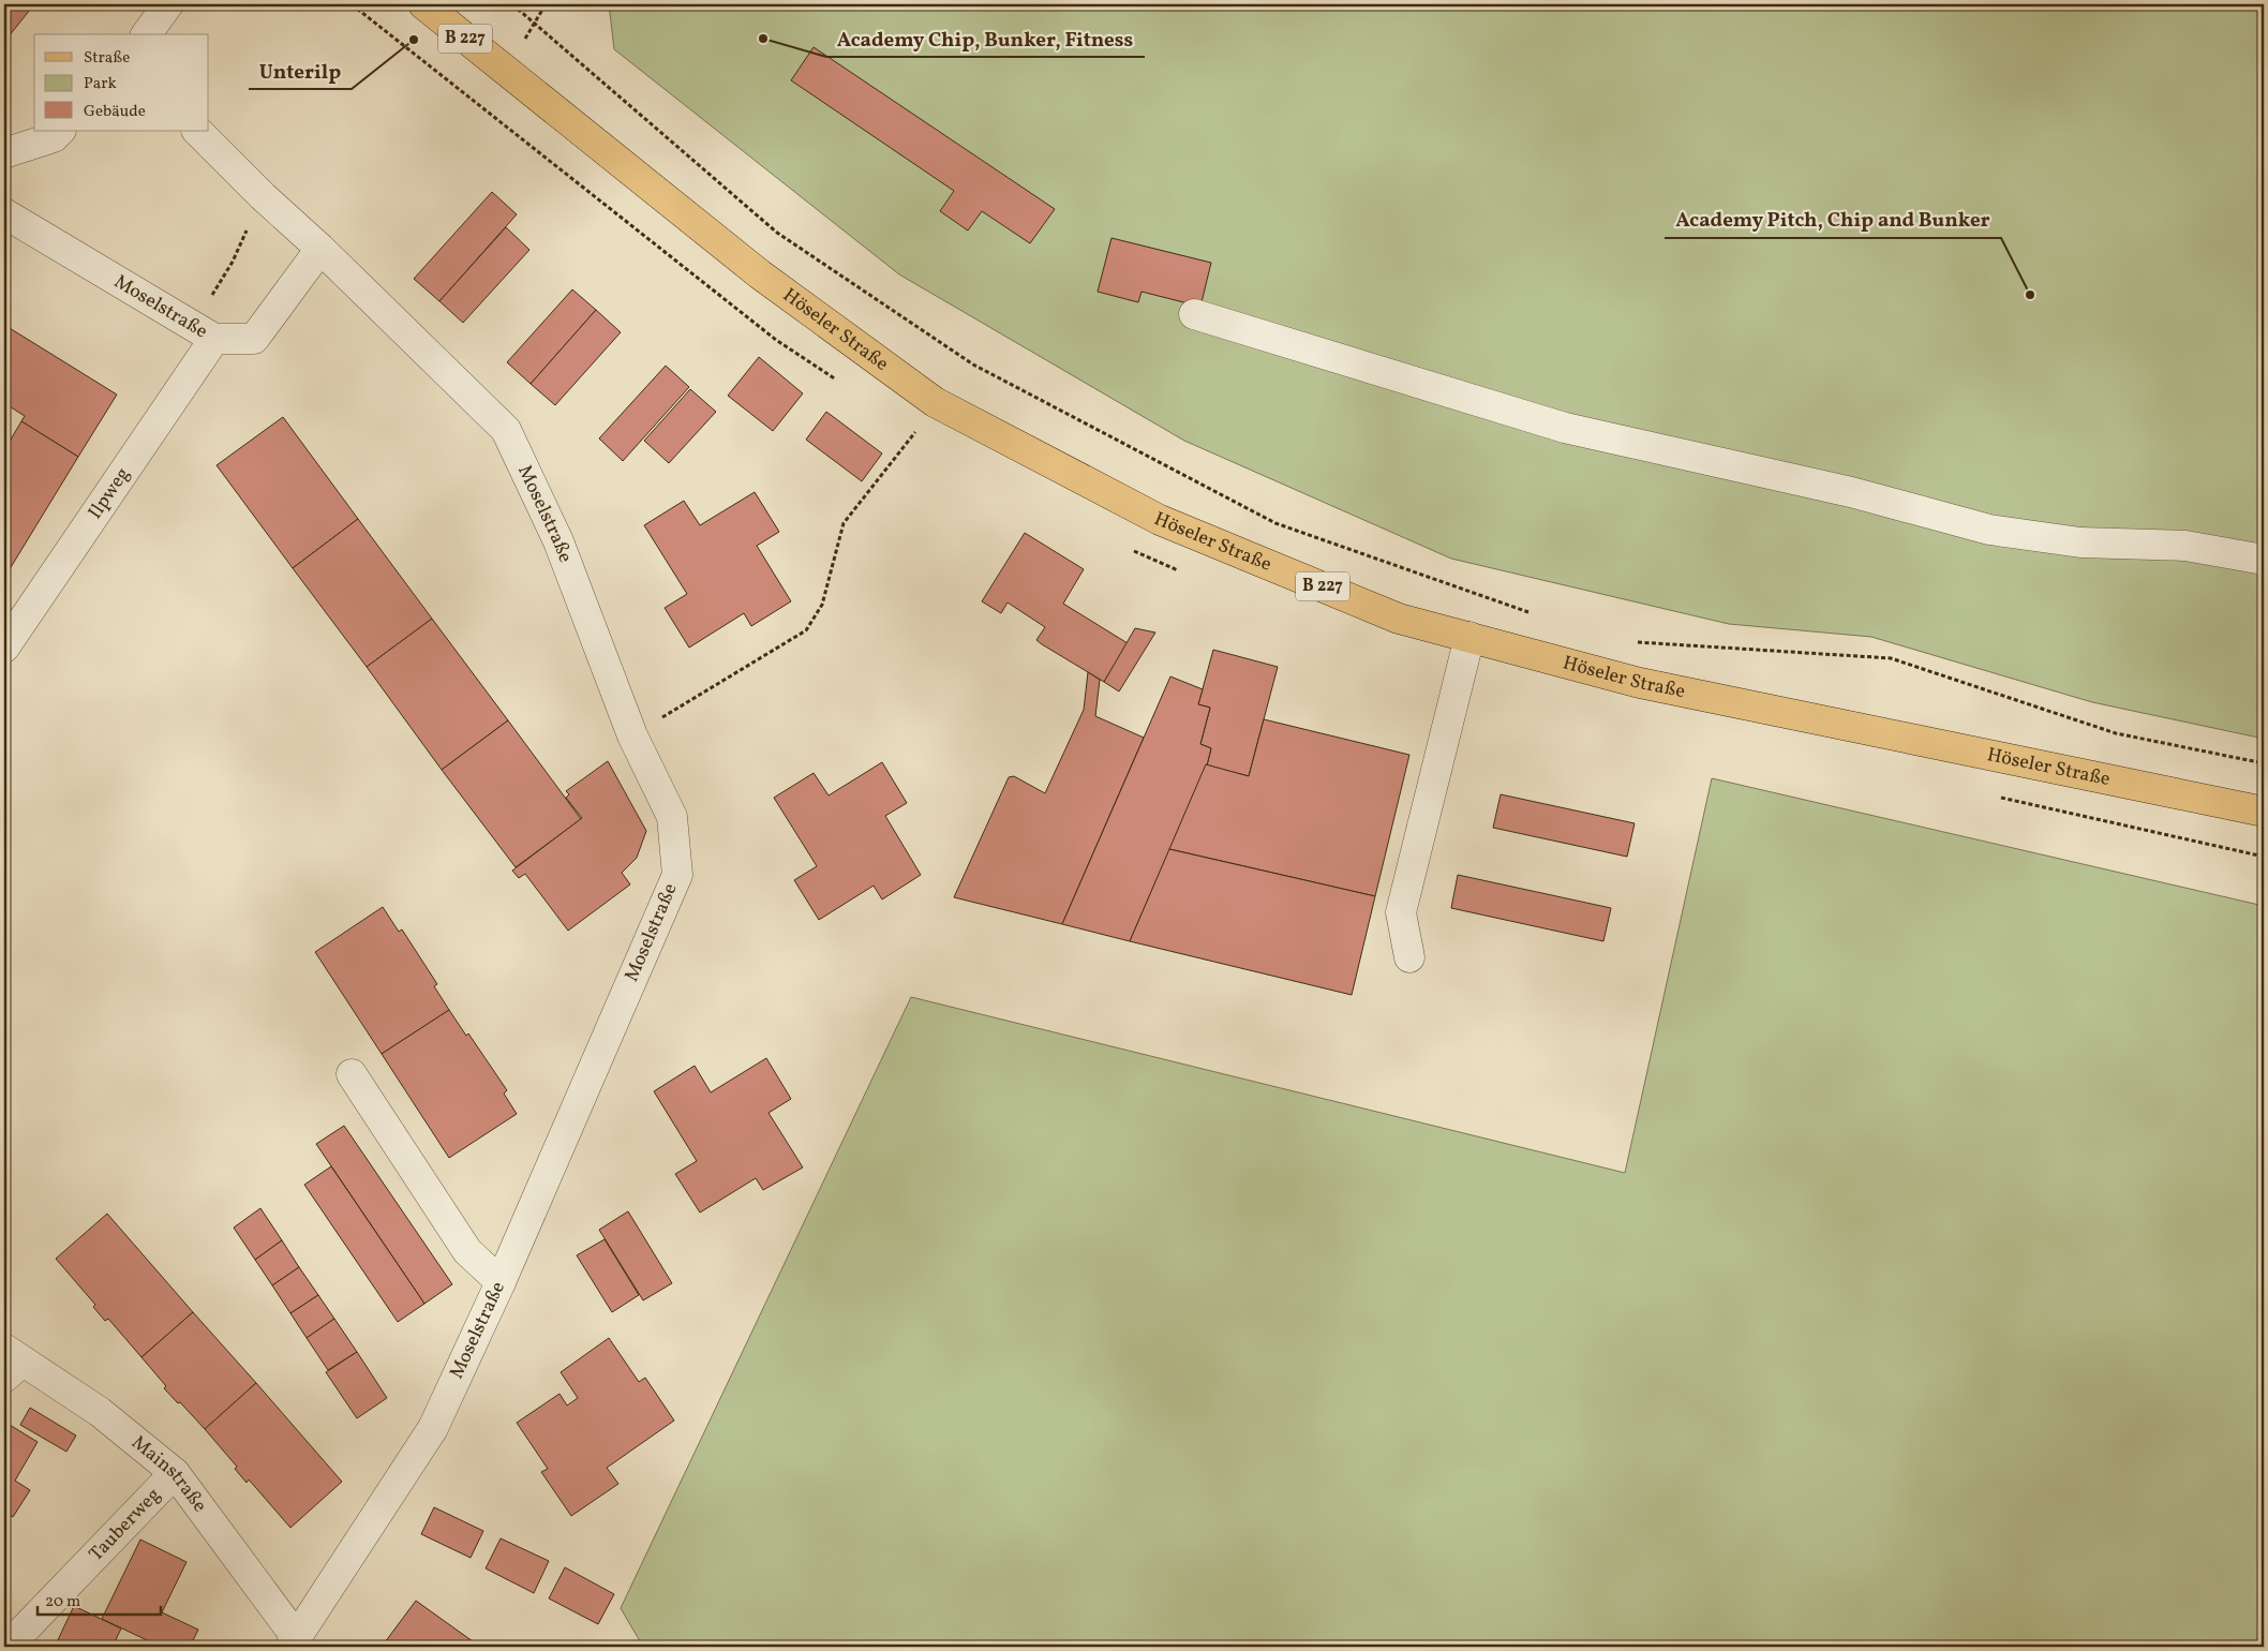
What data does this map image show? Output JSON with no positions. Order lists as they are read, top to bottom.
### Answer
{
  "streets": {
    "main road": ["B 227", "Höseler Straße"],
    "street": [
      "Moselstraße",
      "Ilpweg",
      "Mainstraße",
      "Tauberweg"
    ]
  },
  "crossings": [
    ["Moselstraße", "Ilpweg"],
    ["Moselstraße", "Mainstraße"],
    ["Mainstraße", "Tauberweg"]
  ],
  "places": ["Academy Chip, Bunker, Fitness", "Unterilp", "Academy Pitch, Chip and Bunker"],
  "legend": ["Straße", "Park", "Gebäude"],
  "scale_bar": "20 m"
}
